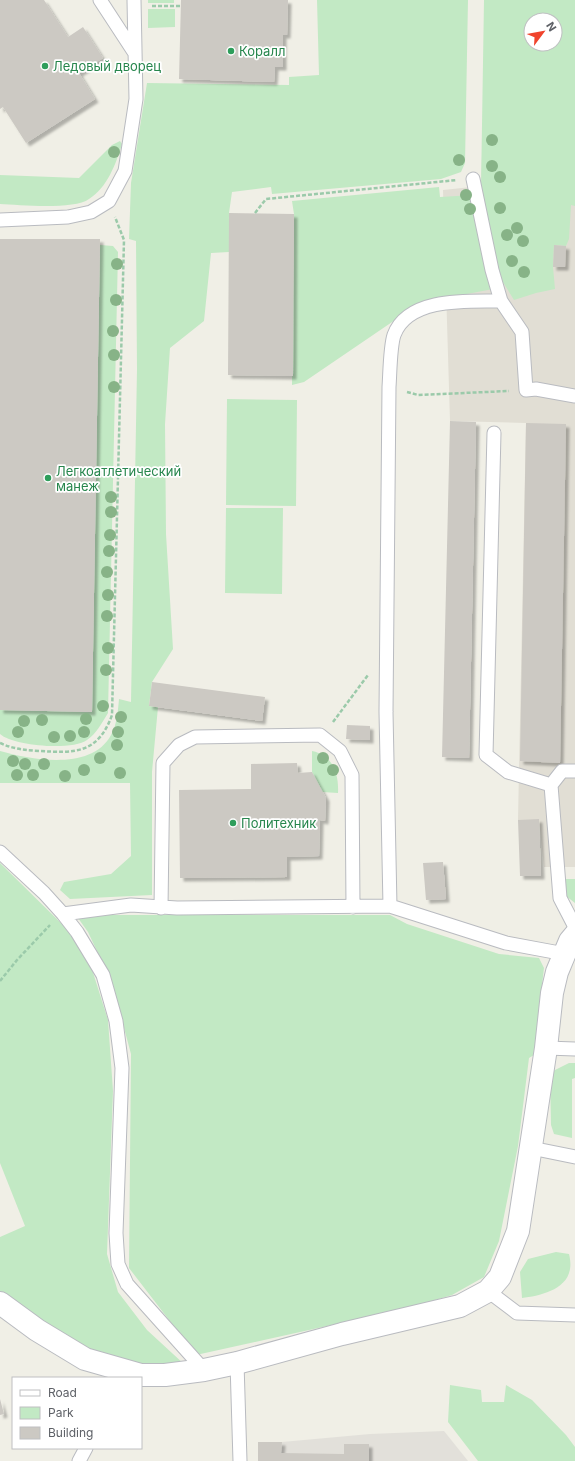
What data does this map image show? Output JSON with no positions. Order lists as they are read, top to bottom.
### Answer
{
  "places": [
    "Коралл",
    "Ледовый дворец",
    "Легкоатлетический манеж",
    "Политехник"
  ],
  "legend": ["Road", "Park", "Building"],
  "north": "top right"
}
